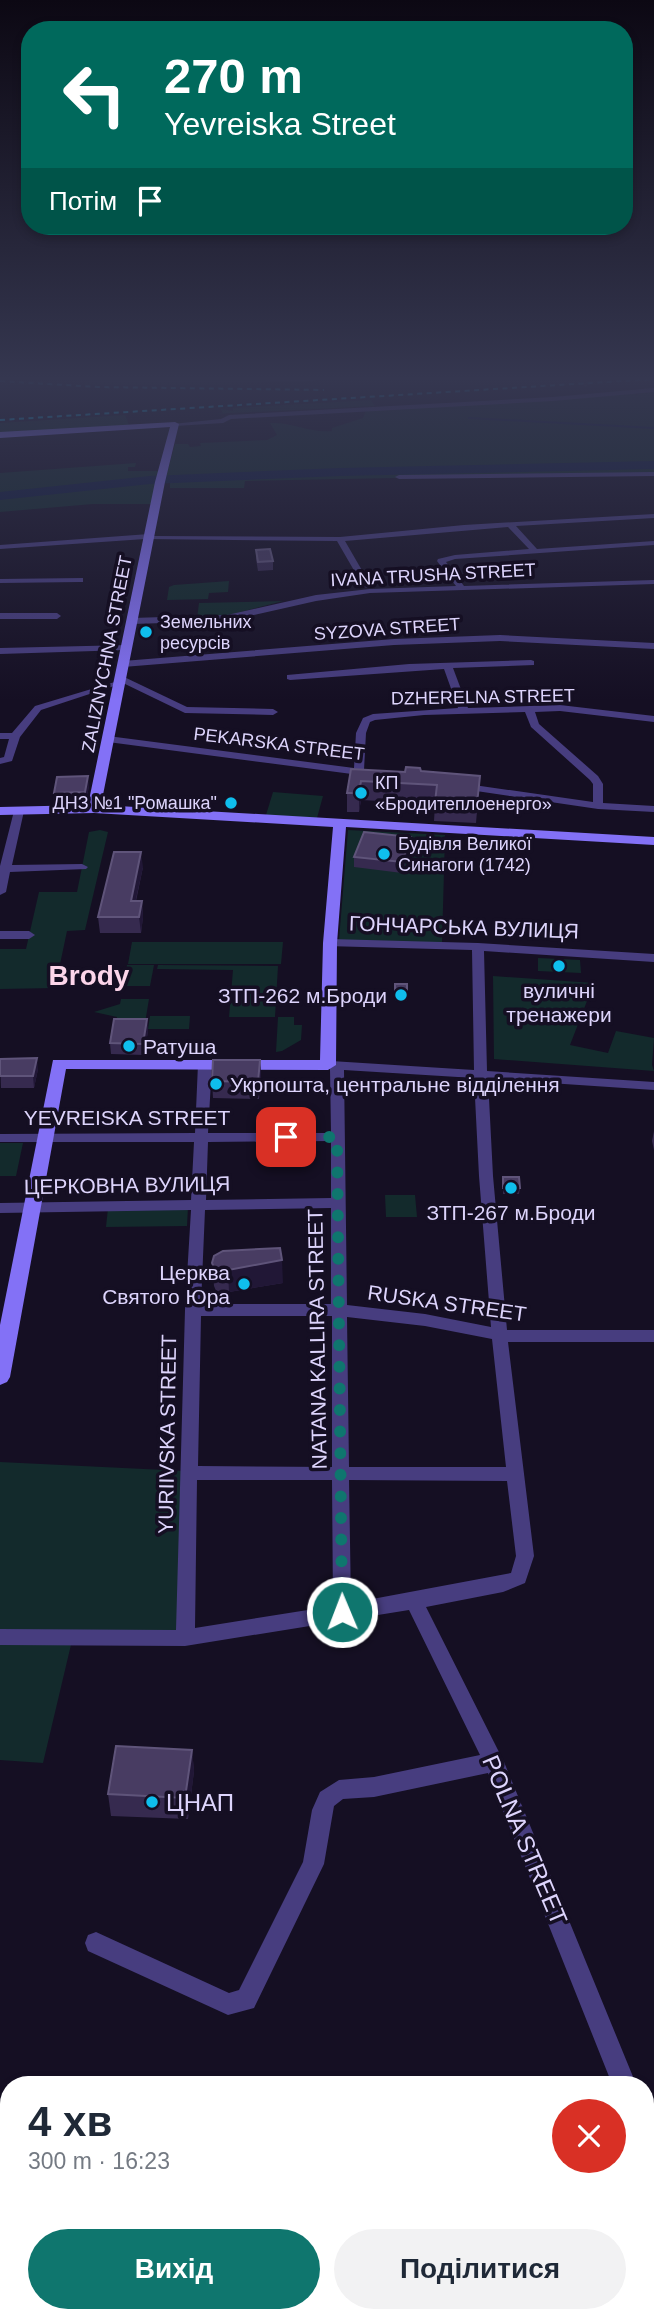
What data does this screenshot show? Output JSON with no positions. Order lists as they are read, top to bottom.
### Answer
{
  "streets": {
    "main road": ["ZALIZNYCHNA STREET", "ГОНЧАРСЬКА ВУЛИЦЯ"],
    "street": [
      "IVANA TRUSHA STREET",
      "SYZOVA STREET",
      "DZHERELNA STREET",
      "PEKARSKA STREET",
      "YEVREISKA STREET",
      "ЦЕРКОВНА ВУЛИЦЯ",
      "RUSKA STREET",
      "NATANA KALLIRA STREET",
      "YURIIVSKA STREET",
      "POLNA STREET"
    ]
  },
  "crossings": [
    ["IVANA TRUSHA STREET", "ZALIZNYCHNA STREET"],
    ["SYZOVA STREET", "ZALIZNYCHNA STREET"],
    ["ZALIZNYCHNA STREET", "PEKARSKA STREET"],
    ["DZHERELNA STREET", "PEKARSKA STREET"],
    ["YEVREISKA STREET", "NATANA KALLIRA STREET"],
    ["YEVREISKA STREET", "YURIIVSKA STREET"],
    ["ЦЕРКОВНА ВУЛИЦЯ", "NATANA KALLIRA STREET"],
    ["ЦЕРКОВНА ВУЛИЦЯ", "YURIIVSKA STREET"],
    ["RUSKA STREET", "NATANA KALLIRA STREET"],
    ["RUSKA STREET", "YURIIVSKA STREET"]
  ],
  "districts": ["Brody"],
  "places": [
    "Земельних ресурсів",
    "КП «Бродитеплоенерго»",
    "ДНЗ №1 \"Ромашка\"",
    "Будівля Великої Синагоги (1742)",
    "вуличні тренажери",
    "ЗТП-262 м.Броди",
    "Ратуша",
    "Укрпошта, центральне відділення",
    "ЗТП-267 м.Броди",
    "Церква Святого Юра",
    "ЦНАП"
  ],
  "page": {
    "turn": ["270 m", "Yevreiska Street"],
    "then": "Потім",
    "heading": ["4 хв", "300 m · 16:23"],
    "buttons": ["Вихід", "Поділитися"]
  }
}
